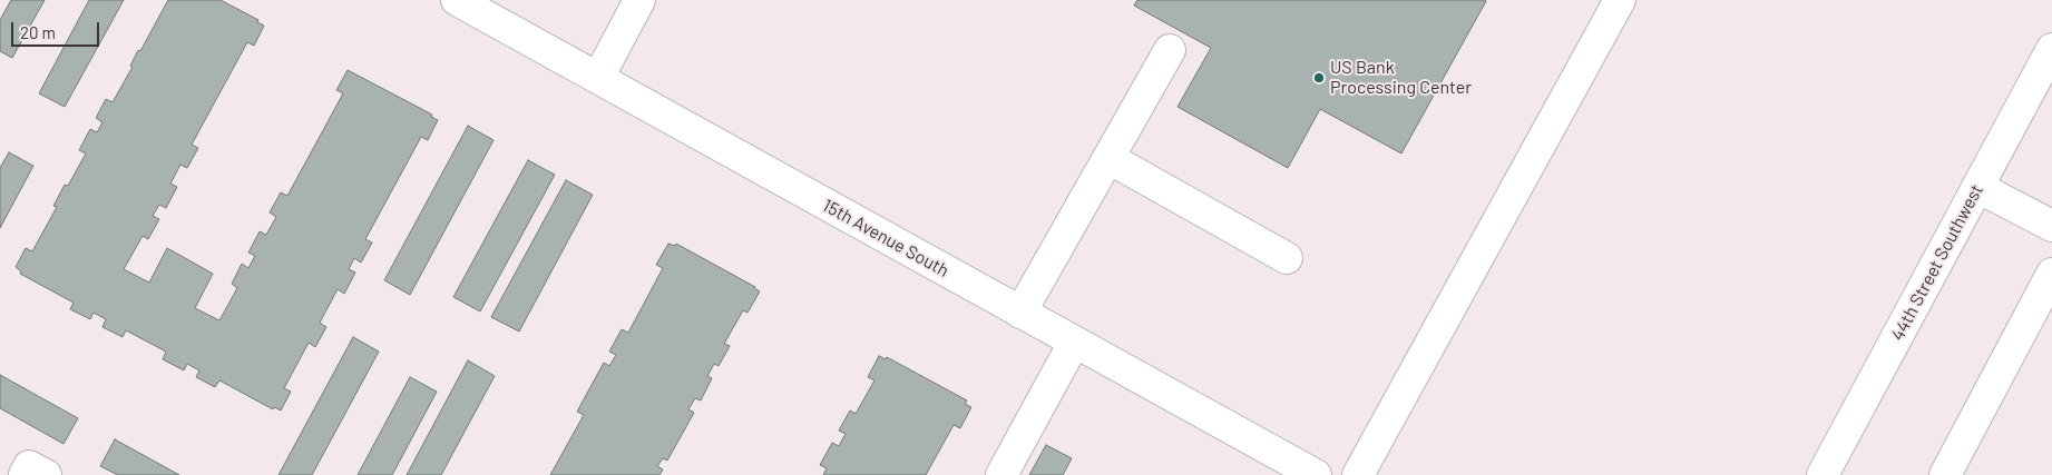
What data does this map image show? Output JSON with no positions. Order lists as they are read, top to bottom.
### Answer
{
  "streets": {
    "street": ["15th Avenue South", "44th Street Southwest"]
  },
  "places": ["US Bank Processing Center"],
  "scale_bar": "20 m"
}
